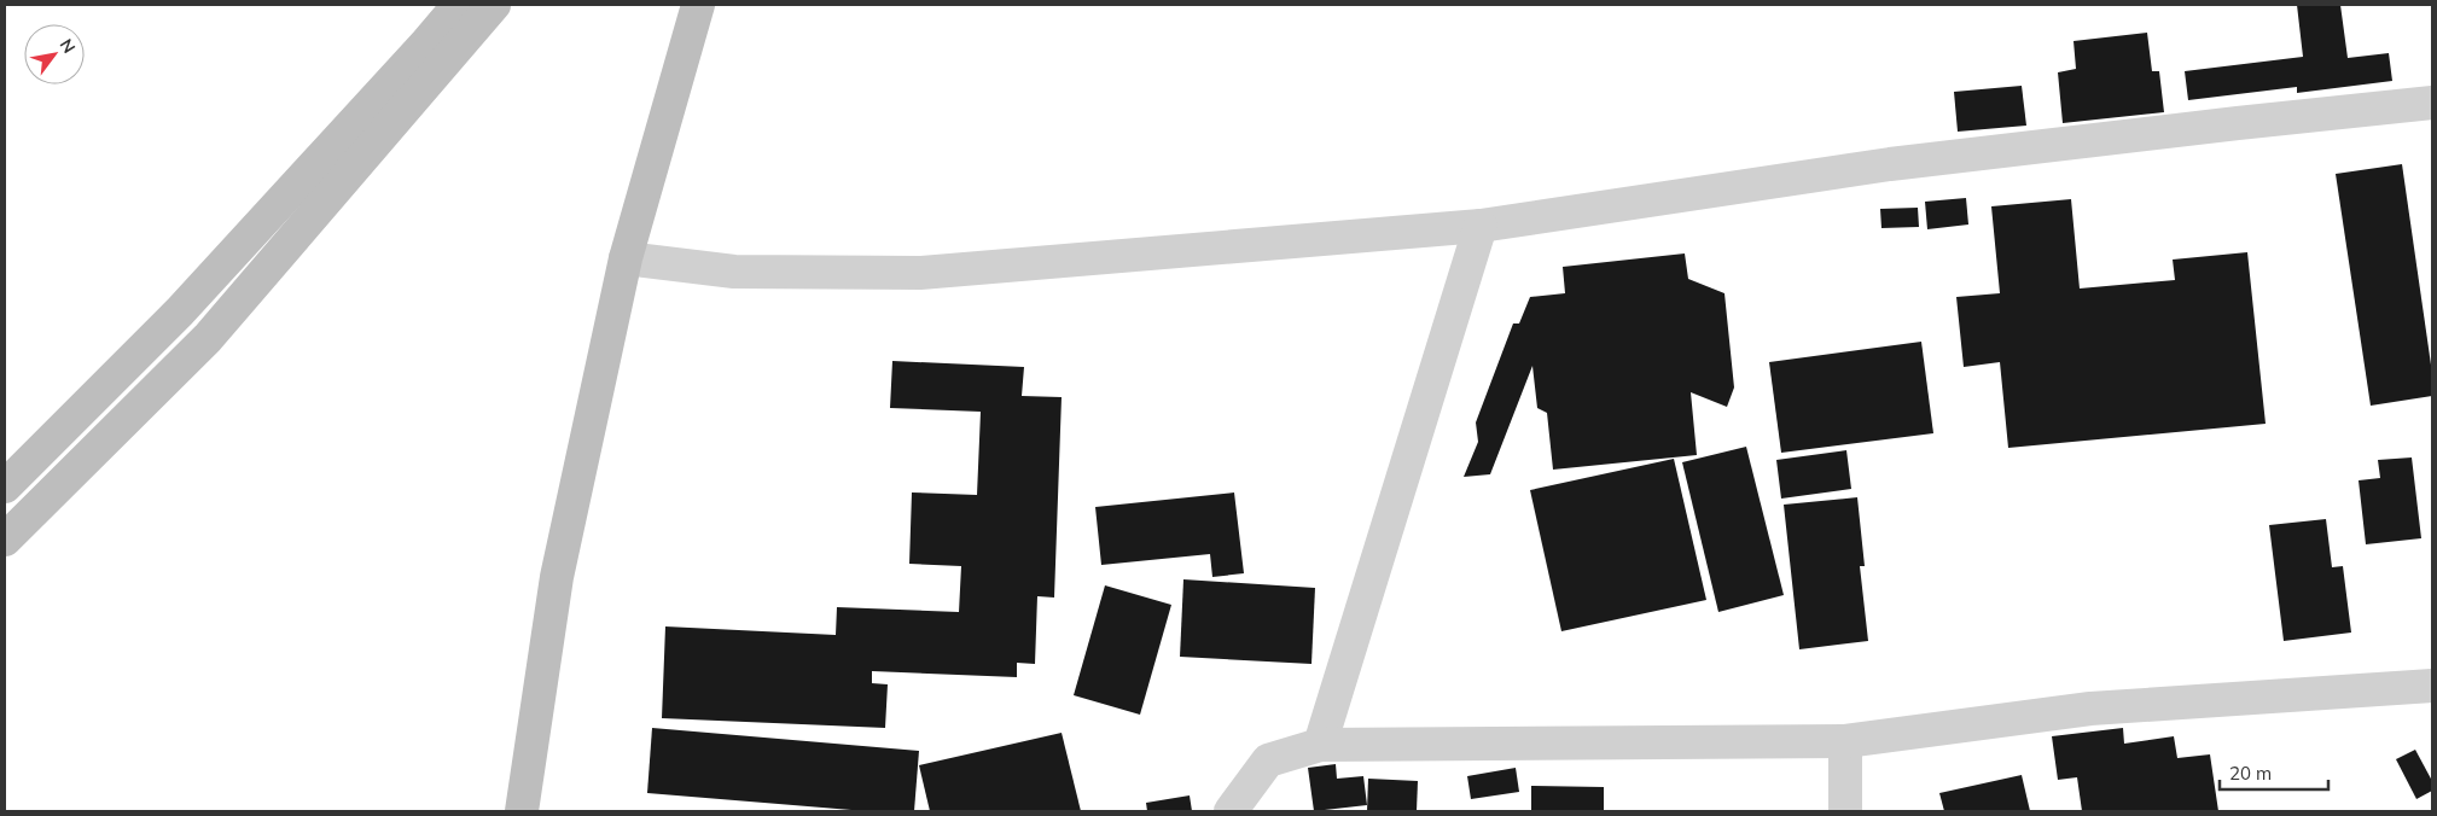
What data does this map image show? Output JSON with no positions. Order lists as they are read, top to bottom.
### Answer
{
  "scale_bar": "20 m",
  "north": "top right"
}
